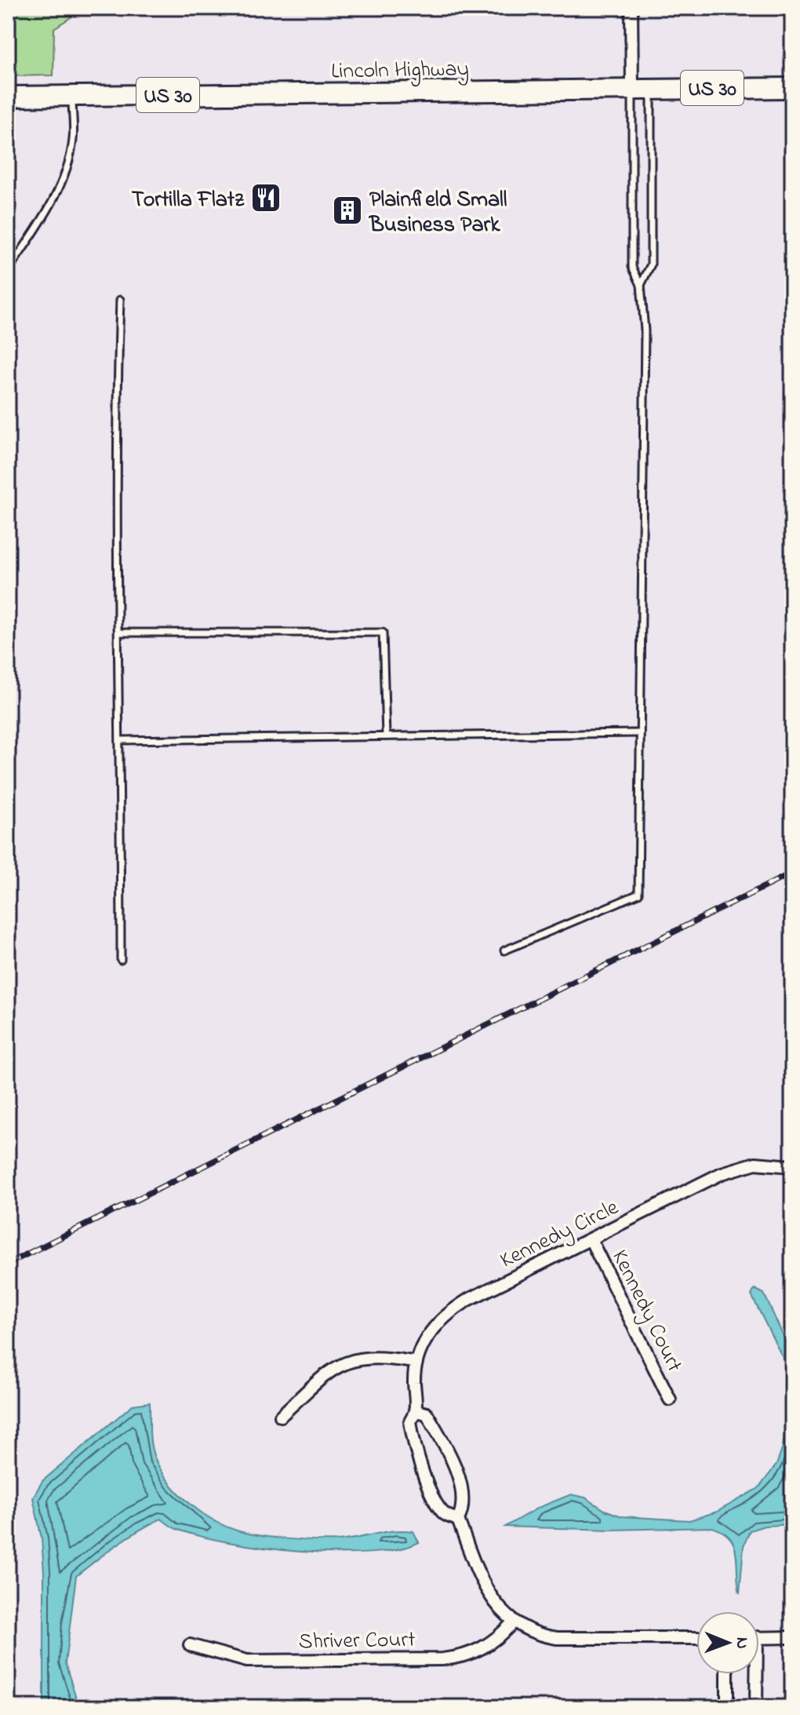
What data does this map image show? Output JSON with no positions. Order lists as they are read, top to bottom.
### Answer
{
  "streets": {
    "main road": ["Lincoln Highway", "US 30"],
    "street": ["Kennedy Circle", "Kennedy Court", "Shriver Court"]
  },
  "crossings": [
    ["Kennedy Circle", "Kennedy Court"],
    ["Kennedy Circle", "Shriver Court"]
  ],
  "places": {
    "restaurant": ["Tortilla Flatz"],
    "building": ["Plainfield Small Business Park"]
  },
  "north": "right"
}
